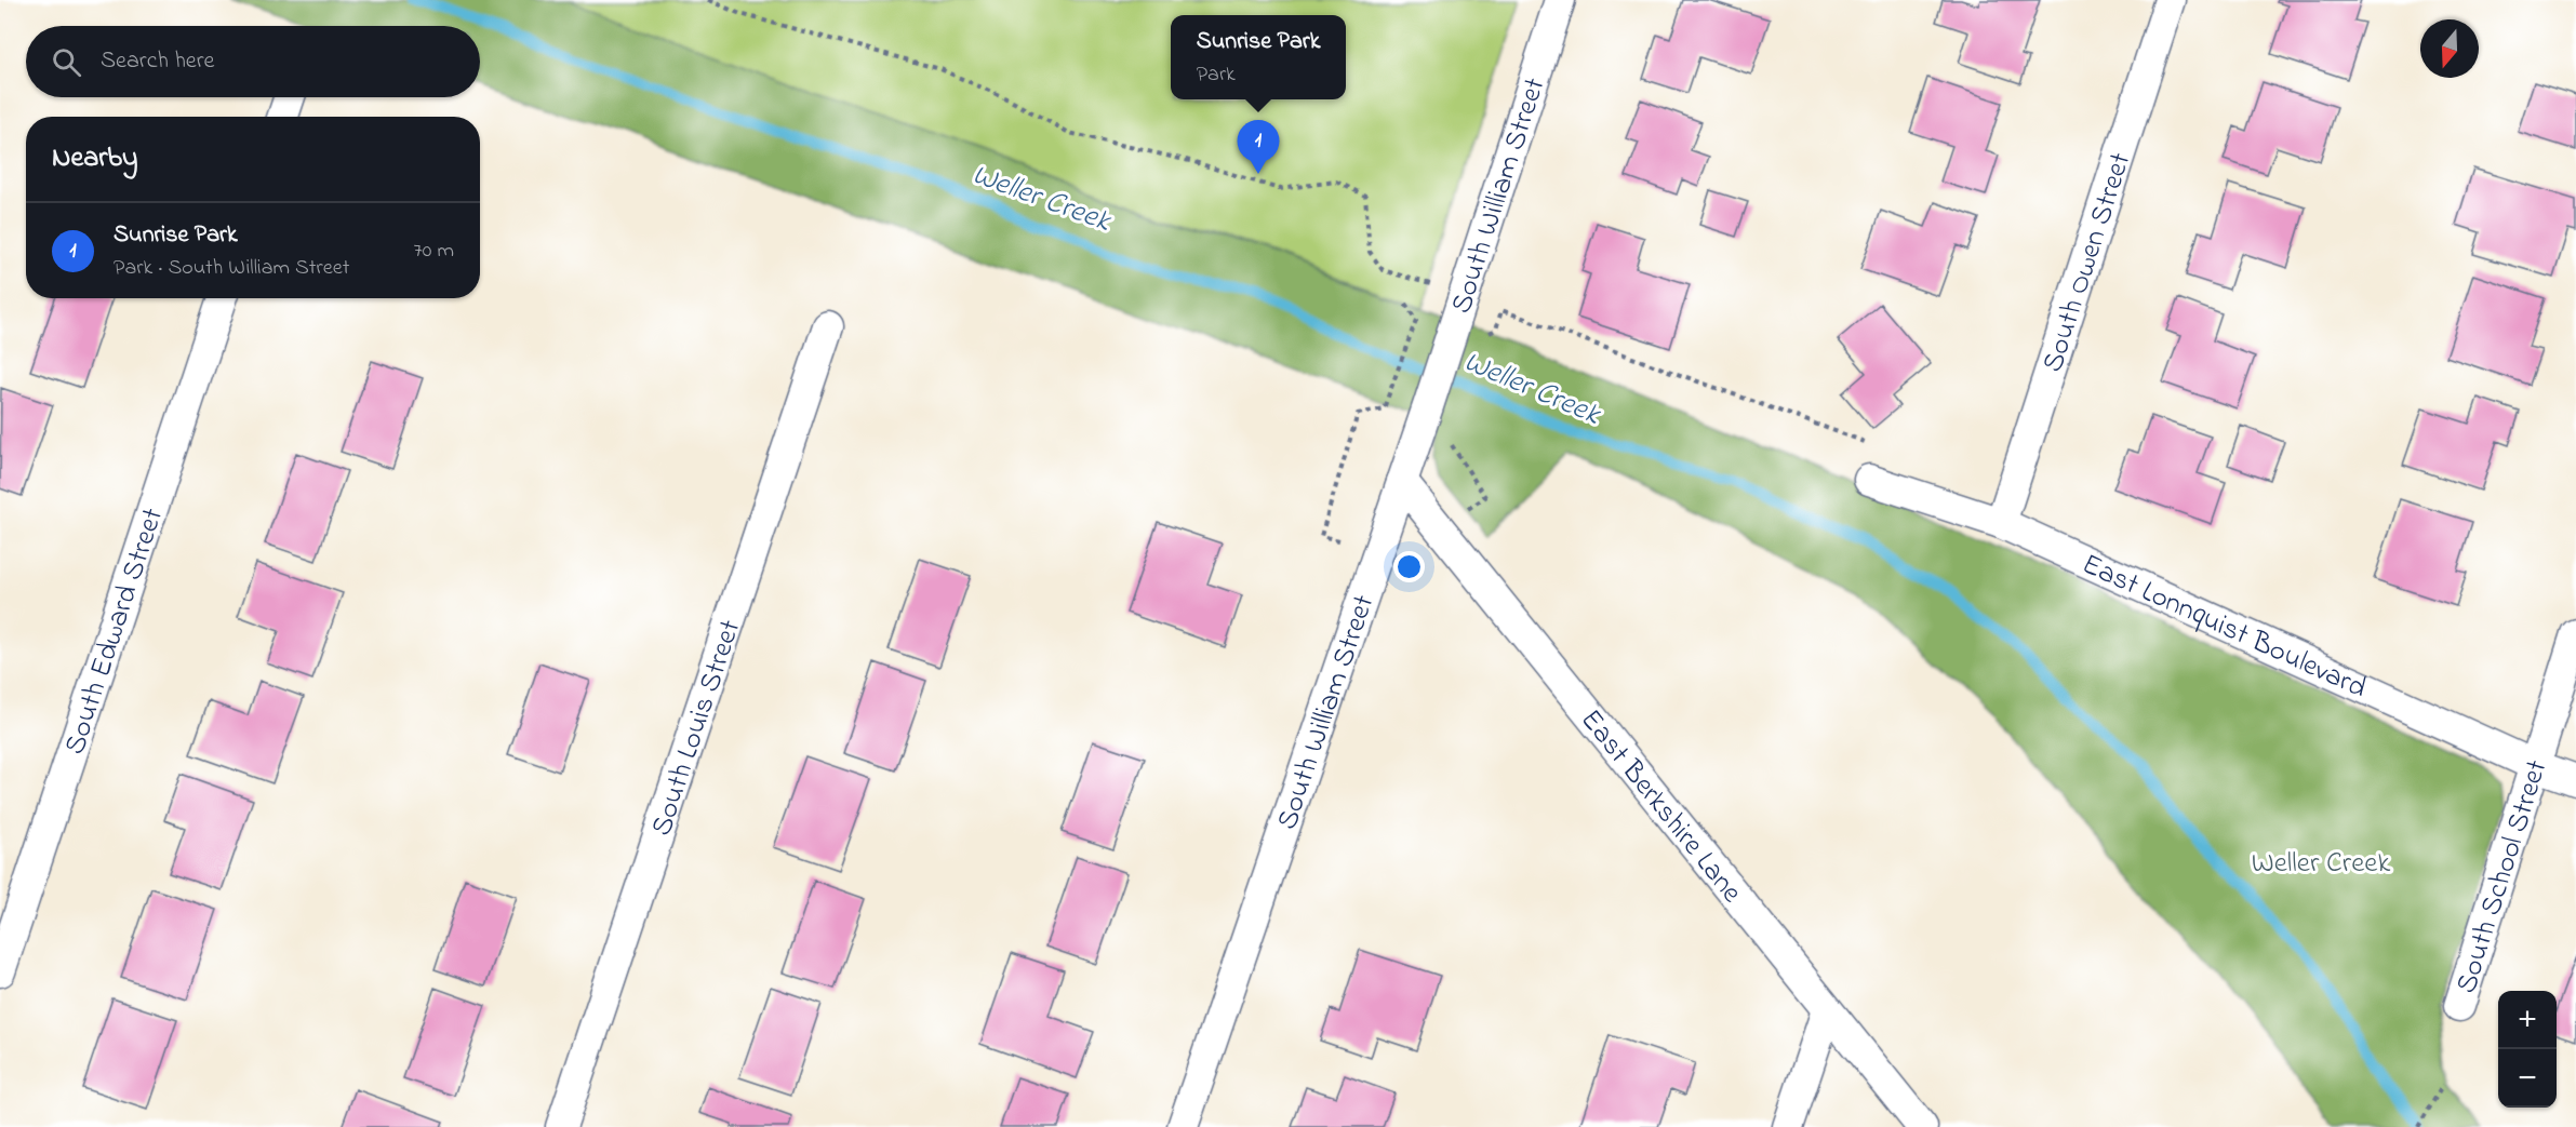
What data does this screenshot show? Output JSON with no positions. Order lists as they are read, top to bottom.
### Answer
{
  "streets": {
    "street": [
      "South William Street",
      "South Owen Street",
      "East Lonnquist Boulevard",
      "South Edward Street",
      "South Louis Street",
      "East Berkshire Lane",
      "South School Street"
    ]
  },
  "crossings": [
    ["South William Street", "East Berkshire Lane"],
    ["South Owen Street", "East Lonnquist Boulevard"],
    ["East Lonnquist Boulevard", "South School Street"]
  ],
  "water": ["Weller Creek"],
  "parks": ["Weller Creek"],
  "north": "bottom",
  "page": {
    "popup": ["Sunrise Park", "Park"],
    "search": "Search here",
    "heading": "Nearby",
    "pins": "1",
    "list": [
      {
        "mark": "1",
        "name": "Sunrise Park",
        "note": "Park · South William Street",
        "value": "70 m"
      }
    ],
    "map_buttons": ["+", "−"]
  }
}
